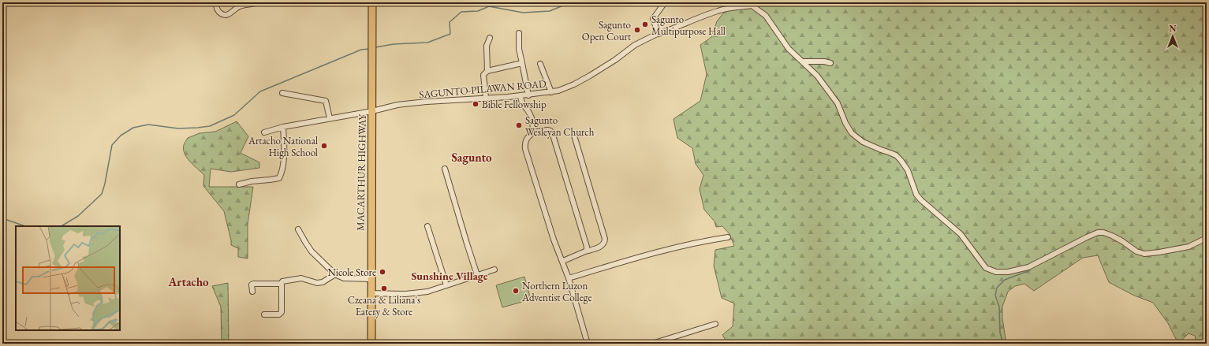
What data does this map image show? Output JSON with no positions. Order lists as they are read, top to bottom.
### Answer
{
  "streets": {
    "highway": ["MACARTHUR HIGHWAY"],
    "street": ["SAGUNTO-PILAWAN ROAD"]
  },
  "crossings": [
    ["SAGUNTO-PILAWAN ROAD", "MACARTHUR HIGHWAY"]
  ],
  "districts": ["Sagunto", "Sunshine Village", "Artacho"],
  "places": [
    "Sagunto Multipurpose Hall",
    "Sagunto Open Court",
    "Bible Fellowship",
    "Sagunto Wesleyan Church",
    "Artacho National High School",
    "Nicole Store",
    "Czeana & Liliana's Eatery & Store",
    "Northern Luzon Adventist College"
  ],
  "north": "top"
}
